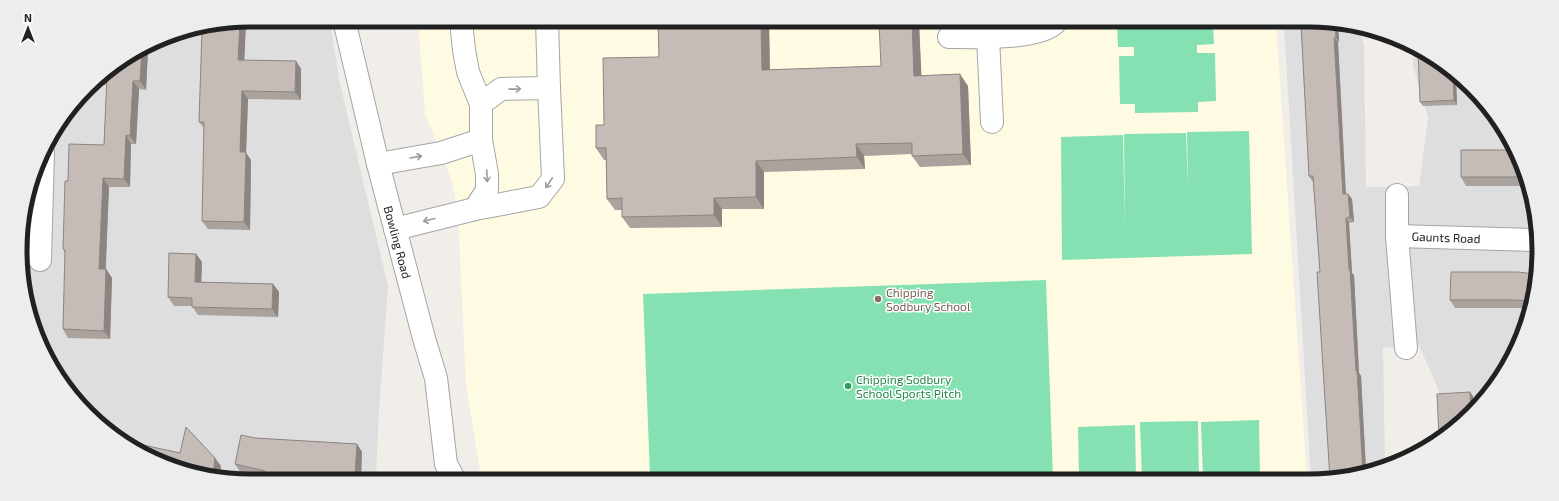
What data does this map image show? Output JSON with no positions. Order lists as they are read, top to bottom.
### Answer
{
  "streets": {
    "street": ["Gaunts Road", "Bowling Road"]
  },
  "places": ["Chipping Sodbury School", "Chipping Sodbury School Sports Pitch"],
  "north": "top"
}
